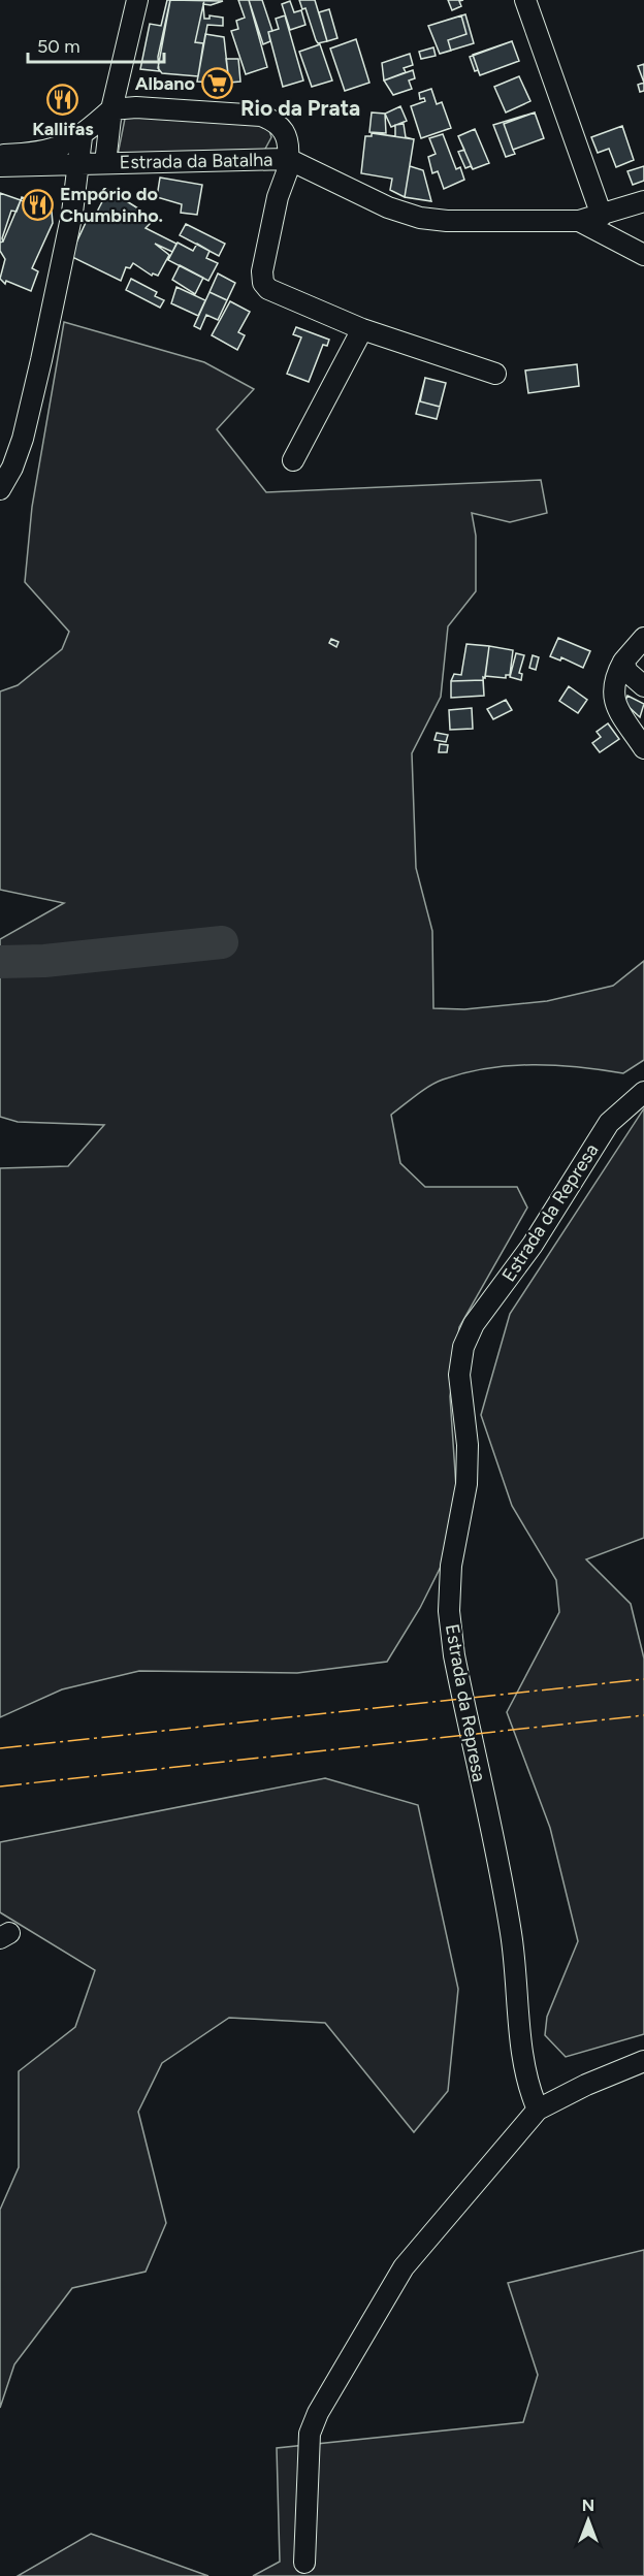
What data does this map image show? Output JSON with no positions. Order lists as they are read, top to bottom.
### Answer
{
  "streets": {
    "street": ["Estrada da Batalha", "Estrada da Represa"]
  },
  "districts": ["Rio da Prata"],
  "places": {
    "supermarket": ["Albano"],
    "restaurant": ["Kallifas", "Empório do Chumbinho."]
  },
  "scale_bar": "50 m",
  "north": "top"
}
